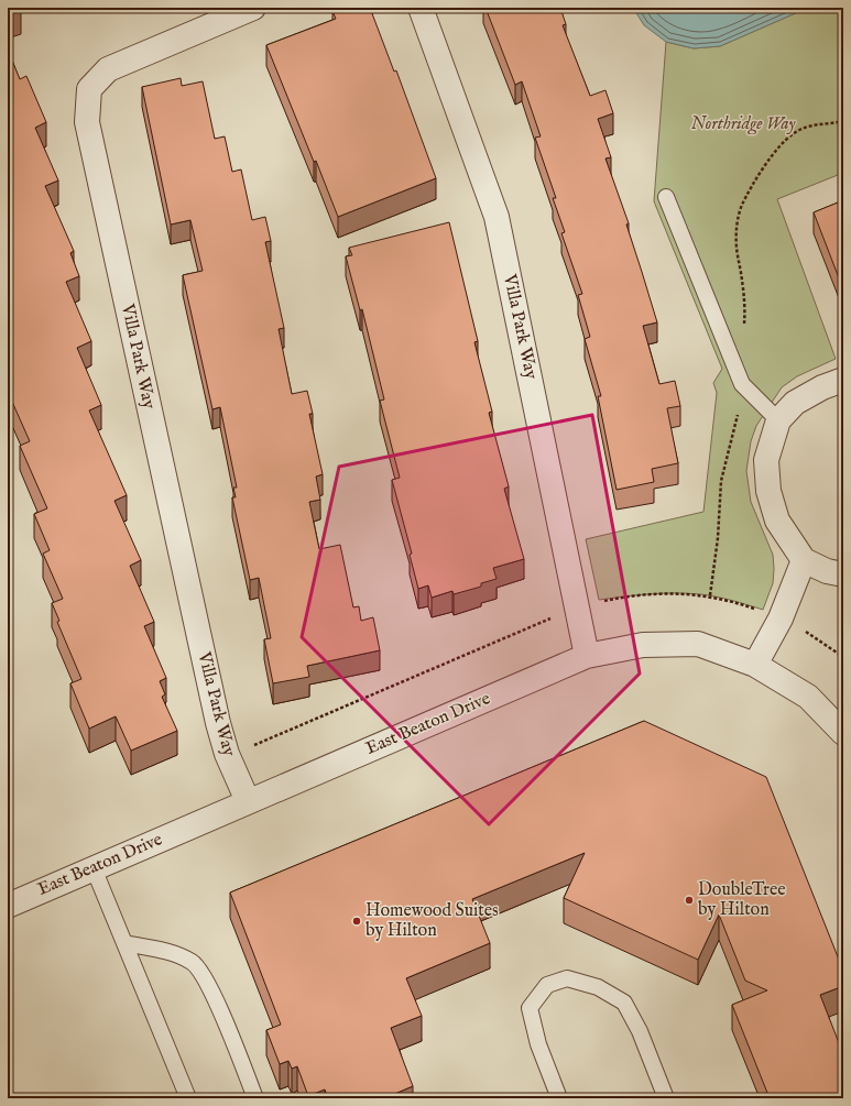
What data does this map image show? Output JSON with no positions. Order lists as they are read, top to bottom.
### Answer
{
  "streets": {
    "street": ["Villa Park Way", "East Beaton Drive"]
  },
  "crossings": [
    ["Villa Park Way", "East Beaton Drive"]
  ],
  "parks": ["Northridge Way"],
  "places": ["DoubleTree by Hilton", "Homewood Suites by Hilton"]
}
